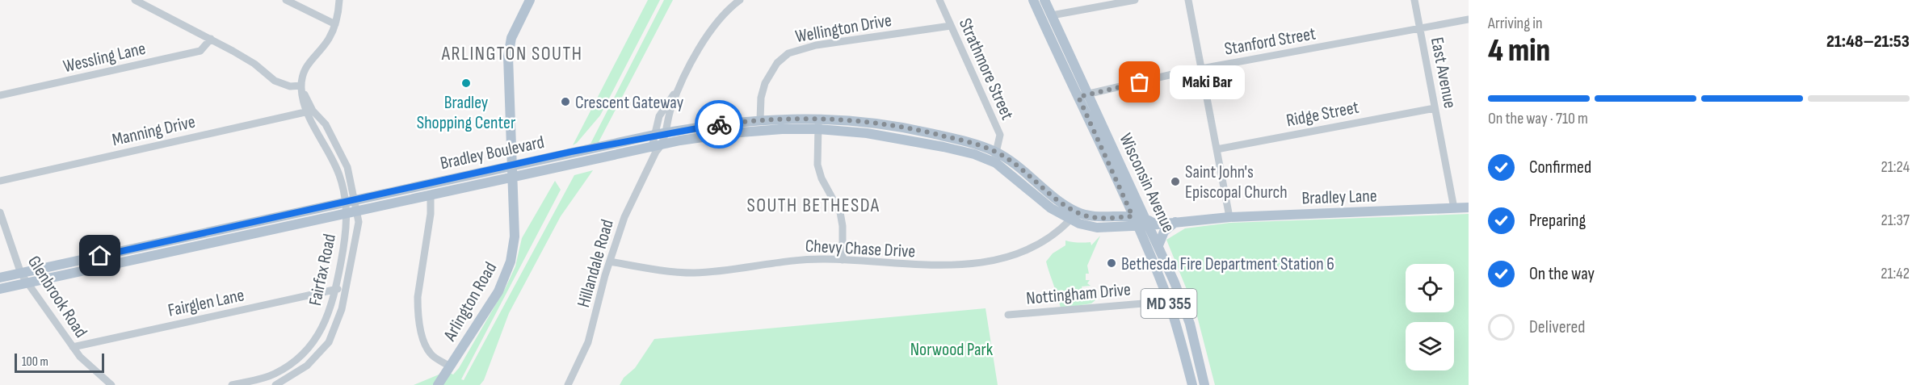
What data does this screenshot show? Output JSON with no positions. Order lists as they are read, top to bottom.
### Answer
{
  "streets": {
    "main road": [
      "Bradley Boulevard",
      "Wisconsin Avenue",
      "Bradley Lane",
      "Arlington Road",
      "MD 355"
    ],
    "street": [
      "Wellington Drive",
      "Stanford Street",
      "Wessling Lane",
      "Strathmore Street",
      "East Avenue",
      "Ridge Street",
      "Manning Drive",
      "Chevy Chase Drive",
      "Hillandale Road",
      "Fairfax Road",
      "Nottingham Drive",
      "Glenbrook Road",
      "Fairglen Lane"
    ]
  },
  "crossings": [
    ["Wellington Drive", "Strathmore Street"],
    ["Wellington Drive", "Bradley Boulevard"],
    ["Stanford Street", "East Avenue"],
    ["Stanford Street", "Wisconsin Avenue"],
    ["Strathmore Street", "Bradley Boulevard"],
    ["East Avenue", "Ridge Street"],
    ["East Avenue", "Bradley Lane"],
    ["Manning Drive", "Fairfax Road"],
    ["Bradley Boulevard", "Wisconsin Avenue"],
    ["Bradley Boulevard", "Bradley Lane"],
    ["Bradley Boulevard", "Chevy Chase Drive"],
    ["Bradley Boulevard", "Hillandale Road"],
    ["Bradley Boulevard", "Fairfax Road"],
    ["Bradley Boulevard", "Glenbrook Road"],
    ["Bradley Boulevard", "Arlington Road"],
    ["Wisconsin Avenue", "Bradley Lane"],
    ["Wisconsin Avenue", "Nottingham Drive"],
    ["Chevy Chase Drive", "Hillandale Road"],
    ["Fairfax Road", "Fairglen Lane"],
    ["Glenbrook Road", "Fairglen Lane"]
  ],
  "districts": ["ARLINGTON SOUTH", "SOUTH BETHESDA"],
  "parks": ["Norwood Park"],
  "places": [
    "Maki Bar",
    "Bradley Shopping Center",
    "Crescent Gateway",
    "Saint John's Episcopal Church",
    "Bethesda Fire Department Station 6"
  ],
  "scale_bar": "100 m",
  "page": {
    "heading": ["4 min", "Arriving in", "21:48–21:53"],
    "bubble": "Maki Bar",
    "bar": "On the way · 710 m",
    "list": [
      ["Confirmed", "21:24"],
      ["Preparing", "21:37"],
      ["On the way", "21:42"],
      "Delivered"
    ],
    "scale": "100 m"
  }
}
